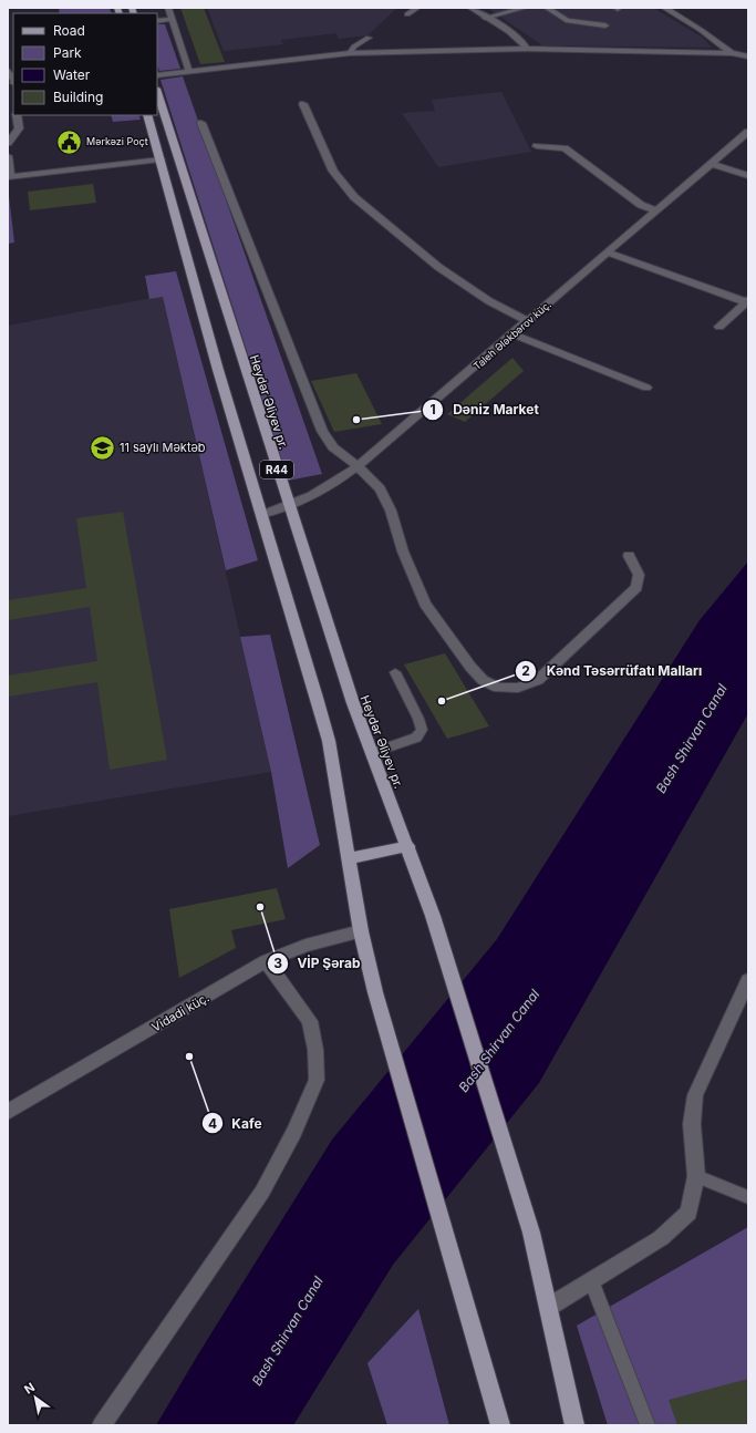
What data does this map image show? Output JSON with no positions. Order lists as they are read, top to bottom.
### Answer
{
  "streets": {
    "main road": ["Heydər Əliyev pr.", "R44"],
    "street": ["Taleh Ələkbərov küç.", "Vidadi küç."]
  },
  "crossings": [
    ["Taleh Ələkbərov küç.", "Heydər Əliyev pr."],
    ["Taleh Ələkbərov küç.", "R44"]
  ],
  "water": ["Bash Shirvan Canal"],
  "places": {
    "public building": ["Mərkəzi Poçt"],
    "other": [
      "Dəniz Market",
      "Kənd Təsərrüfatı Malları",
      "VİP Şərab",
      "Kafe"
    ],
    "school or university": ["11 saylı Məktəb"]
  },
  "legend": [
    "Road",
    "Park",
    "Water",
    "Building"
  ],
  "north": "top left"
}
